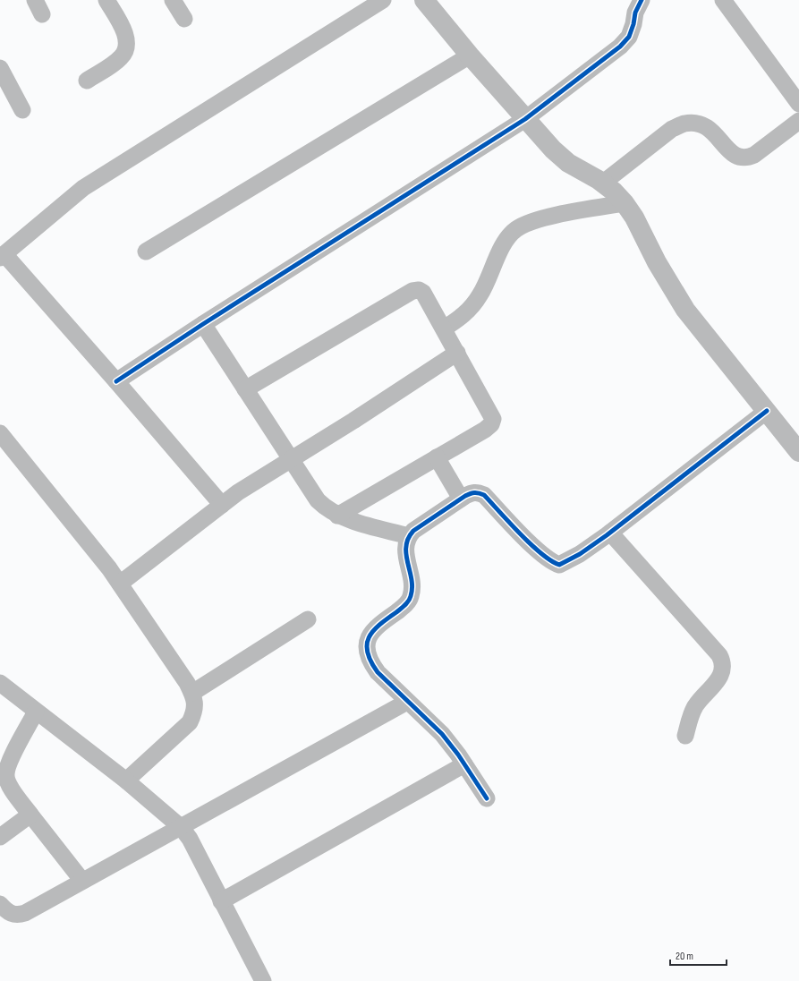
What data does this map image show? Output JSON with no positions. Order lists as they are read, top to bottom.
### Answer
{
  "scale_bar": "20 m"
}
